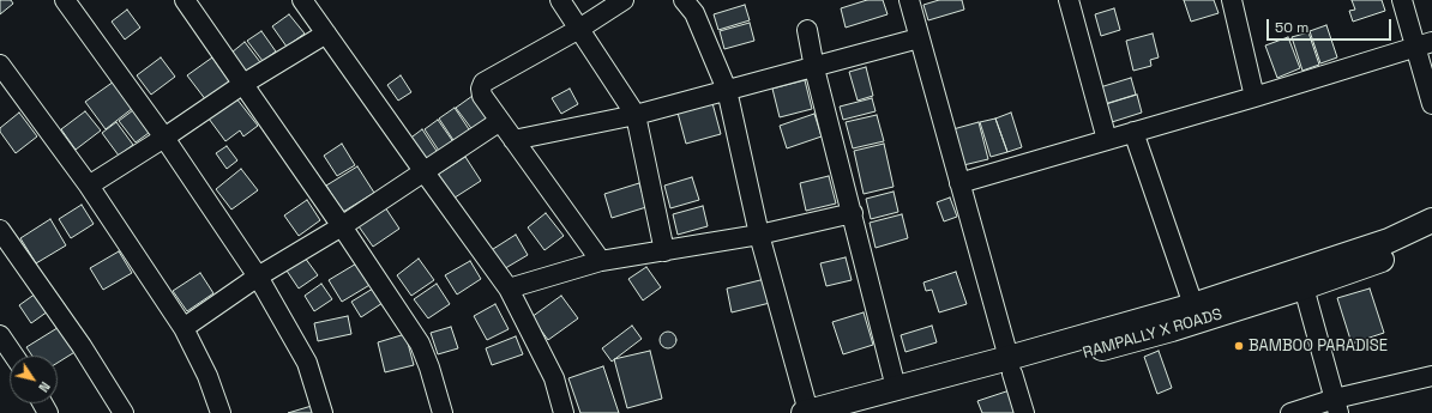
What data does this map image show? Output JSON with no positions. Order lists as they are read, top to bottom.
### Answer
{
  "streets": {
    "main road": ["RAMPALLY X ROADS"]
  },
  "places": ["BAMBOO PARADISE"],
  "scale_bar": "50 m",
  "north": "bottom right"
}
